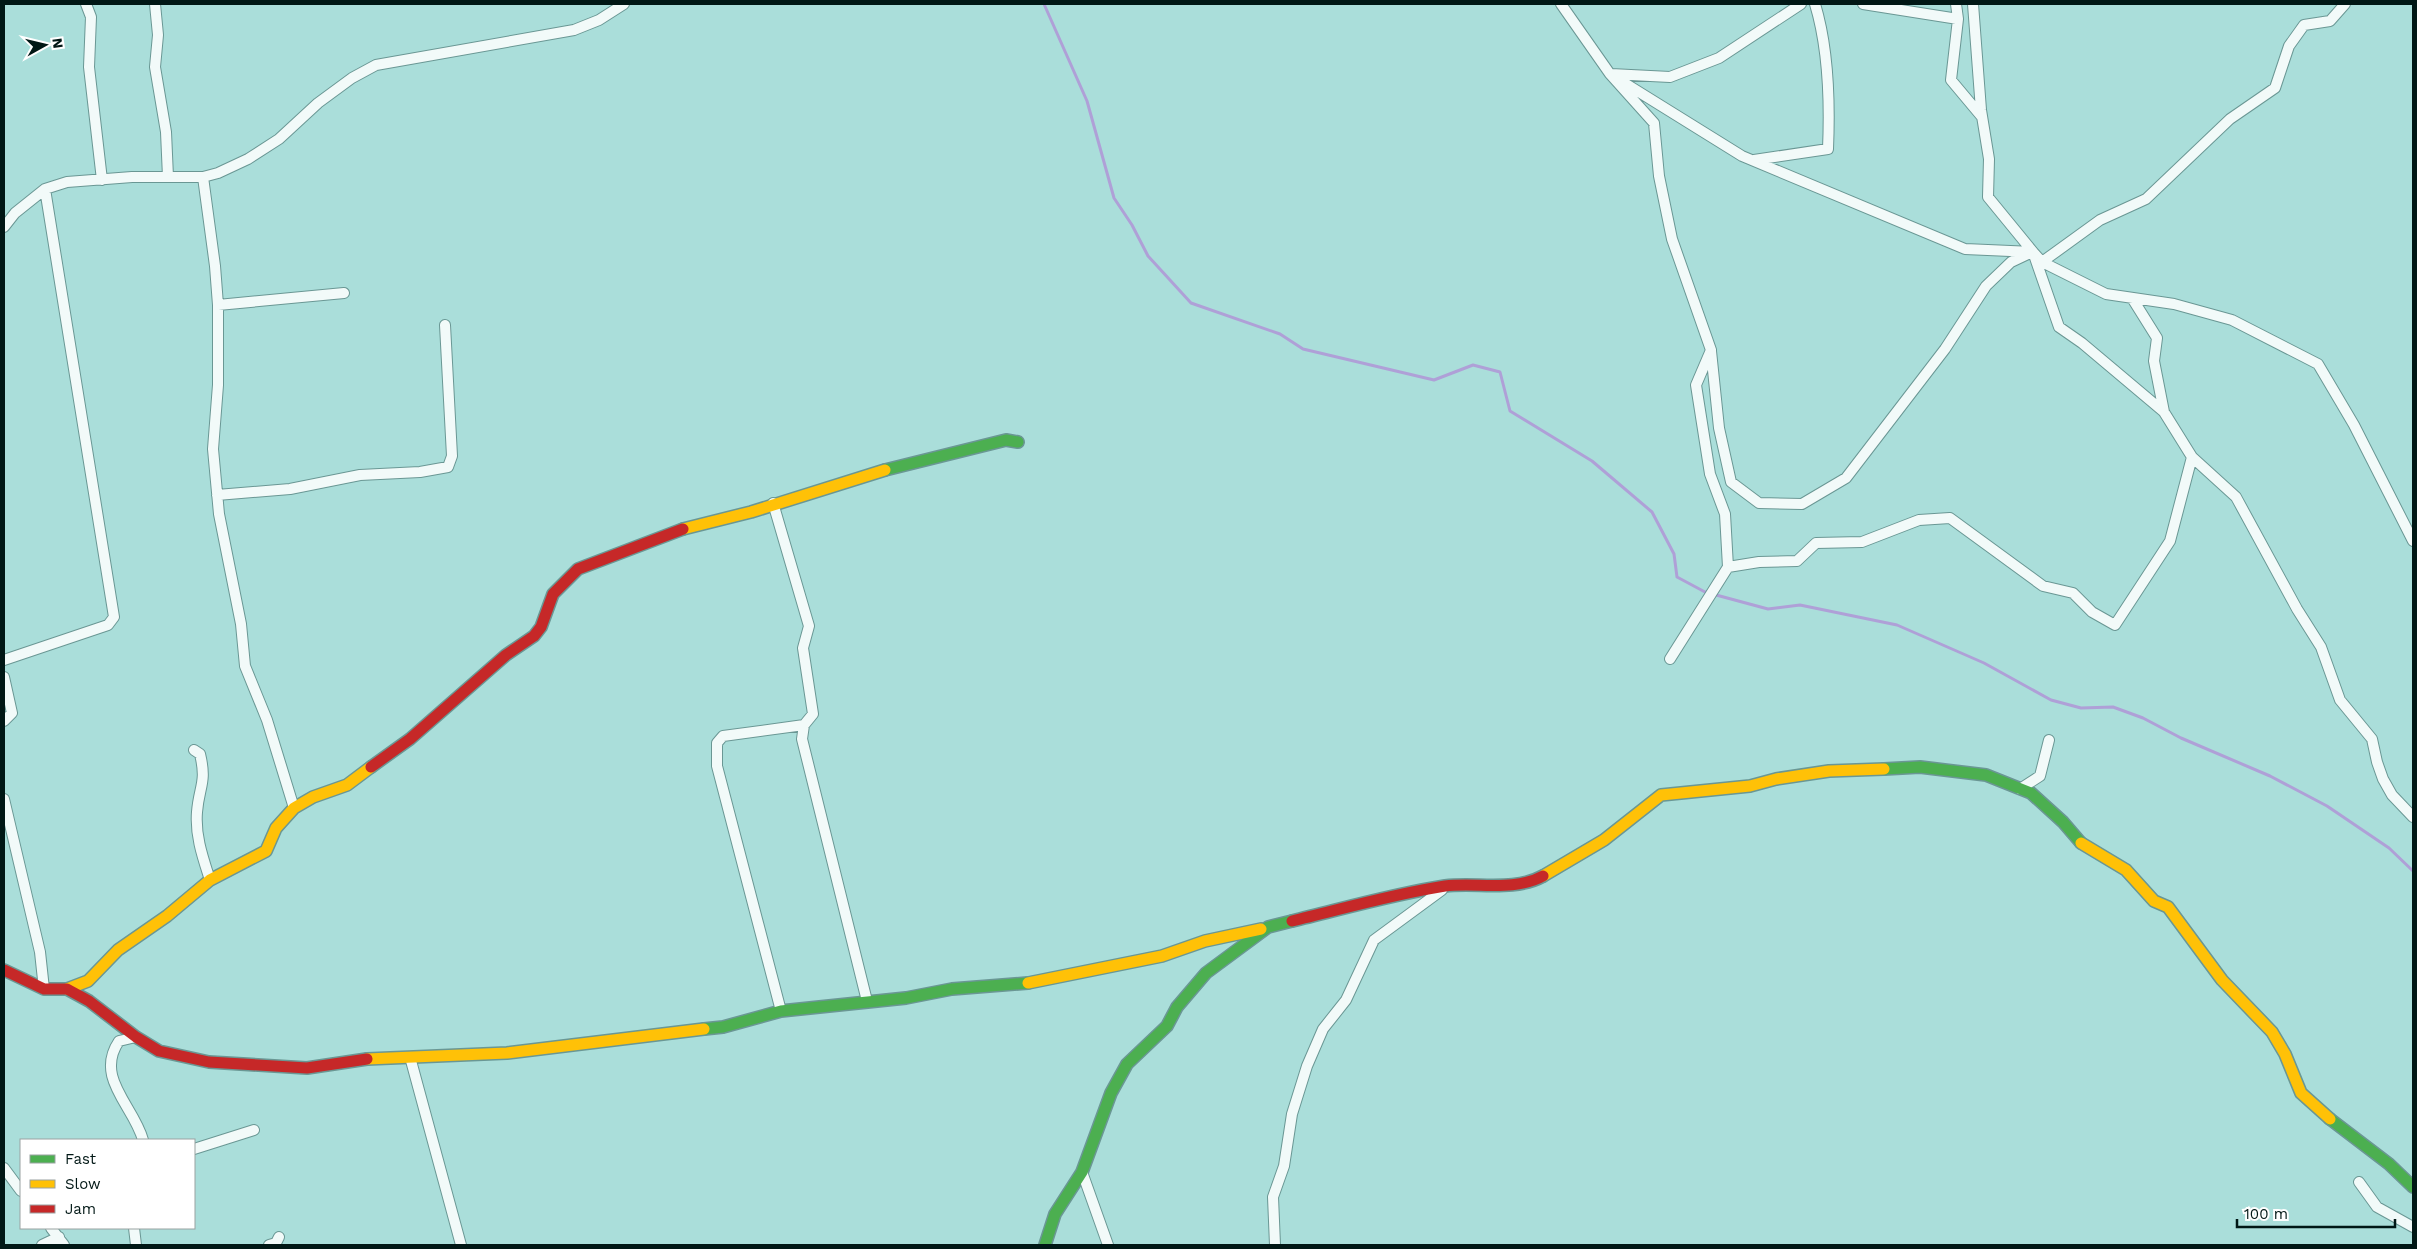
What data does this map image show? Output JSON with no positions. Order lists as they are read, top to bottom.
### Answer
{
  "legend": ["Fast", "Slow", "Jam"],
  "scale_bar": "100 m",
  "north": "right"
}
